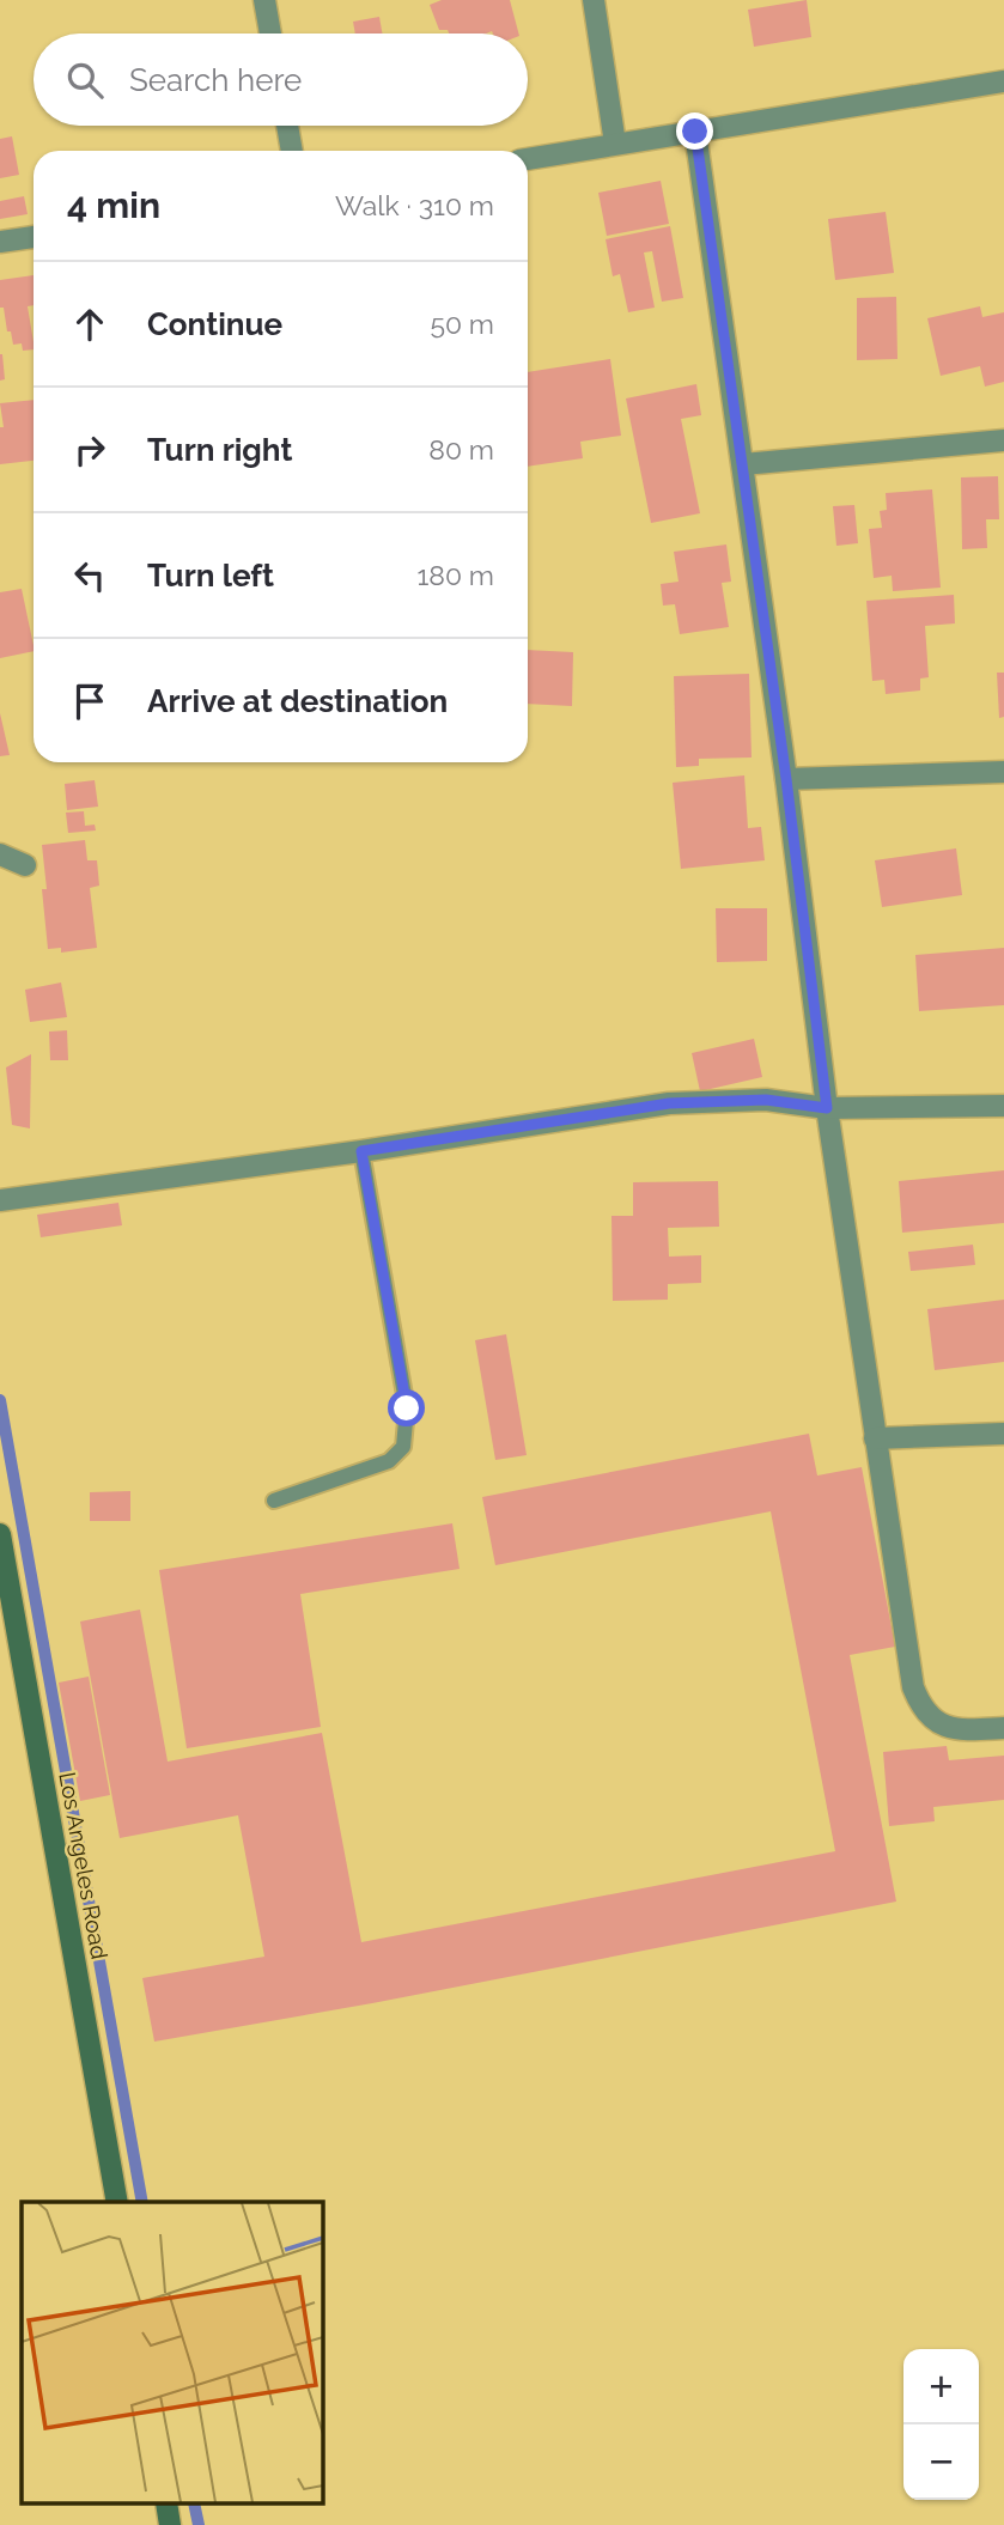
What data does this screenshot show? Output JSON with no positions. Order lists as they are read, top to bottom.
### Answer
{
  "streets": {
    "main road": ["Los Angeles Road"]
  },
  "page": {
    "search": "Search here",
    "heading": ["4 min", "Walk · 310 m"],
    "list": [
      ["Continue", "50 m"],
      ["Turn right", "80 m"],
      ["Turn left", "180 m"],
      "Arrive at destination"
    ],
    "map_buttons": ["+", "−"]
  }
}
